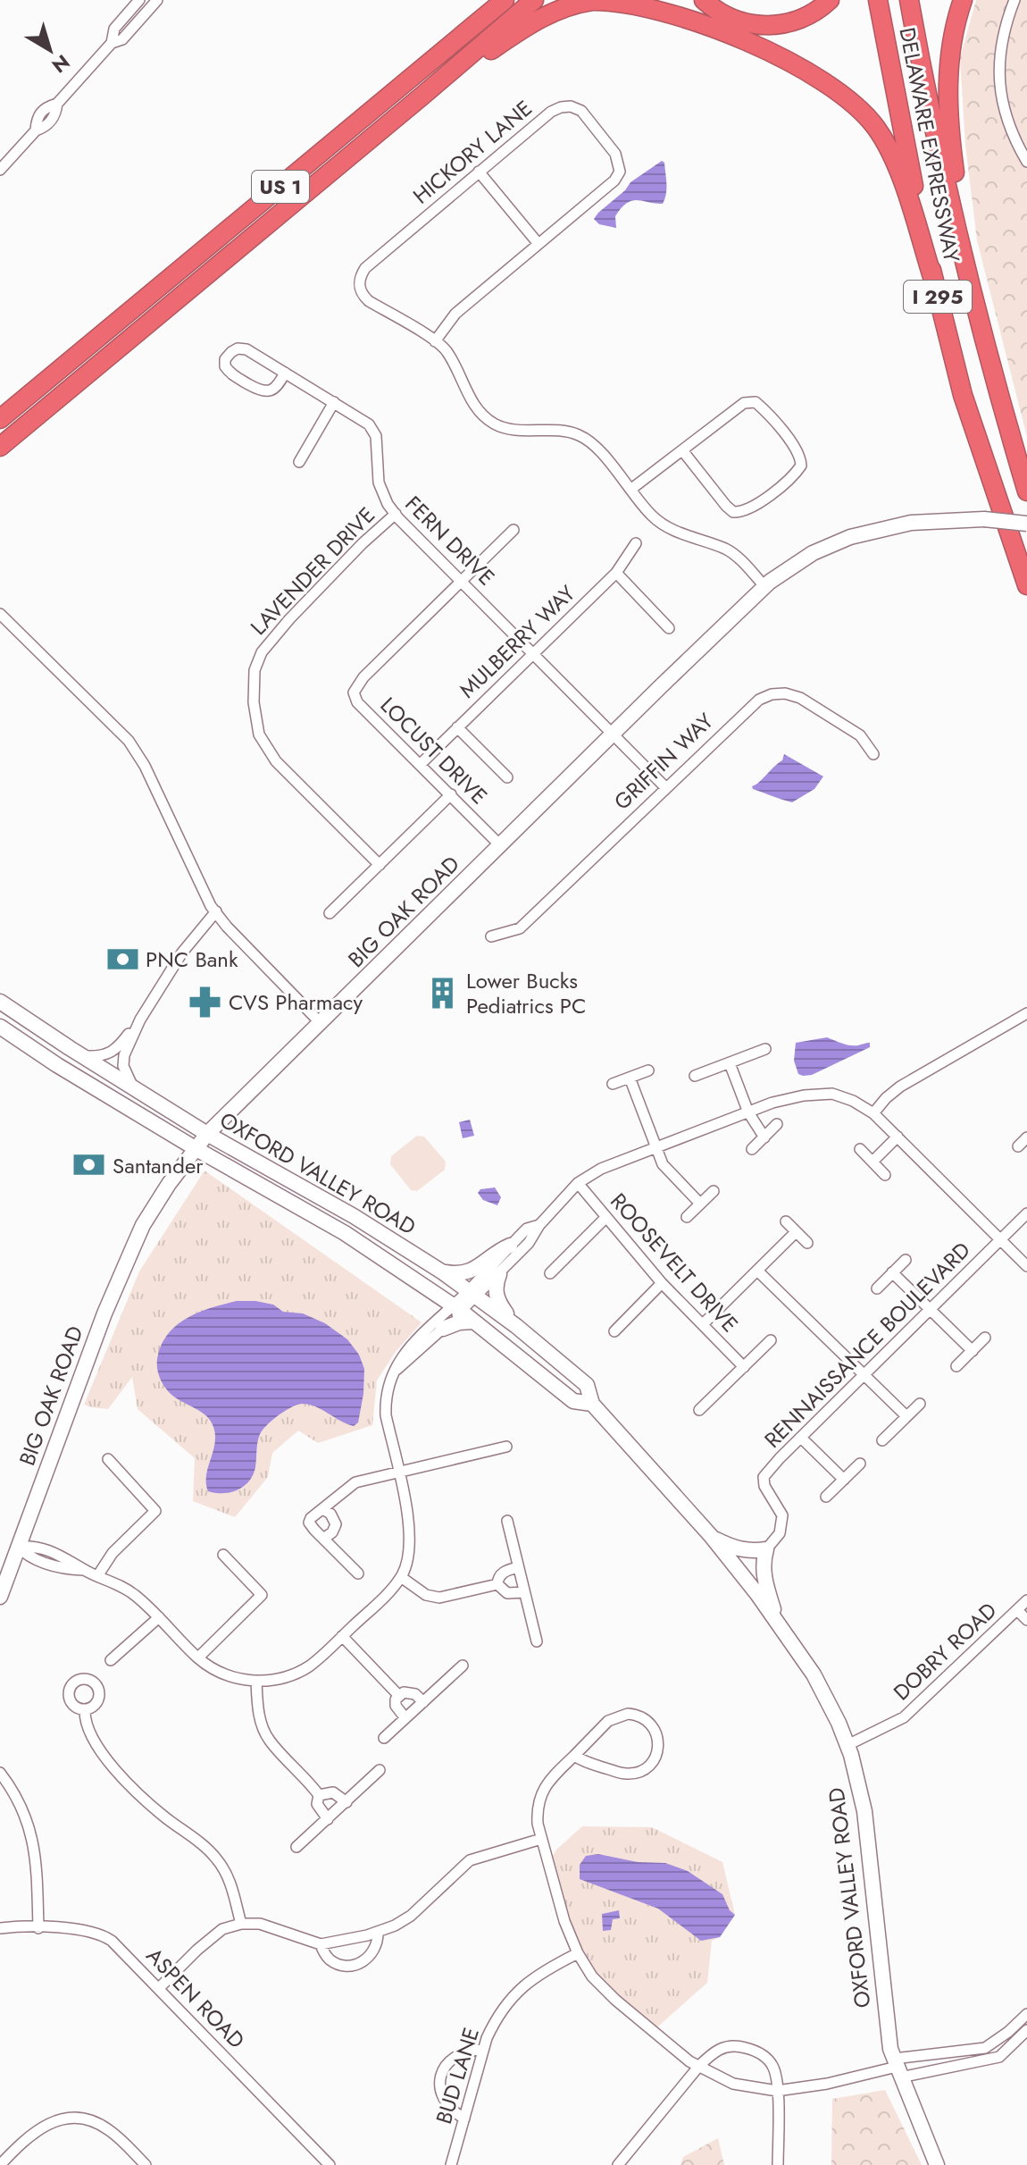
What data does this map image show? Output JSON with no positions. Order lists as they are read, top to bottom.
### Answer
{
  "streets": {
    "highway": ["DELAWARE EXPRESSWAY", "US 1", "I 295"],
    "main road": ["BIG OAK ROAD", "OXFORD VALLEY ROAD"],
    "street": [
      "HICKORY LANE",
      "FERN DRIVE",
      "LAVENDER DRIVE",
      "MULBERRY WAY",
      "LOCUST DRIVE",
      "GRIFFIN WAY",
      "ROOSEVELT DRIVE",
      "RENNAISSANCE BOULEVARD",
      "DOBRY ROAD",
      "ASPEN ROAD",
      "BUD LANE"
    ]
  },
  "crossings": [
    ["HICKORY LANE", "BIG OAK ROAD"],
    ["FERN DRIVE", "LAVENDER DRIVE"],
    ["FERN DRIVE", "MULBERRY WAY"],
    ["FERN DRIVE", "LOCUST DRIVE"],
    ["FERN DRIVE", "GRIFFIN WAY"],
    ["FERN DRIVE", "BIG OAK ROAD"],
    ["MULBERRY WAY", "LOCUST DRIVE"],
    ["LOCUST DRIVE", "BIG OAK ROAD"],
    ["BIG OAK ROAD", "OXFORD VALLEY ROAD"],
    ["OXFORD VALLEY ROAD", "DOBRY ROAD"]
  ],
  "places": {
    "bank": ["PNC Bank", "Santander"],
    "building": ["Lower Bucks Pediatrics PC"],
    "pharmacy": ["CVS Pharmacy"]
  },
  "north": "bottom right"
}
